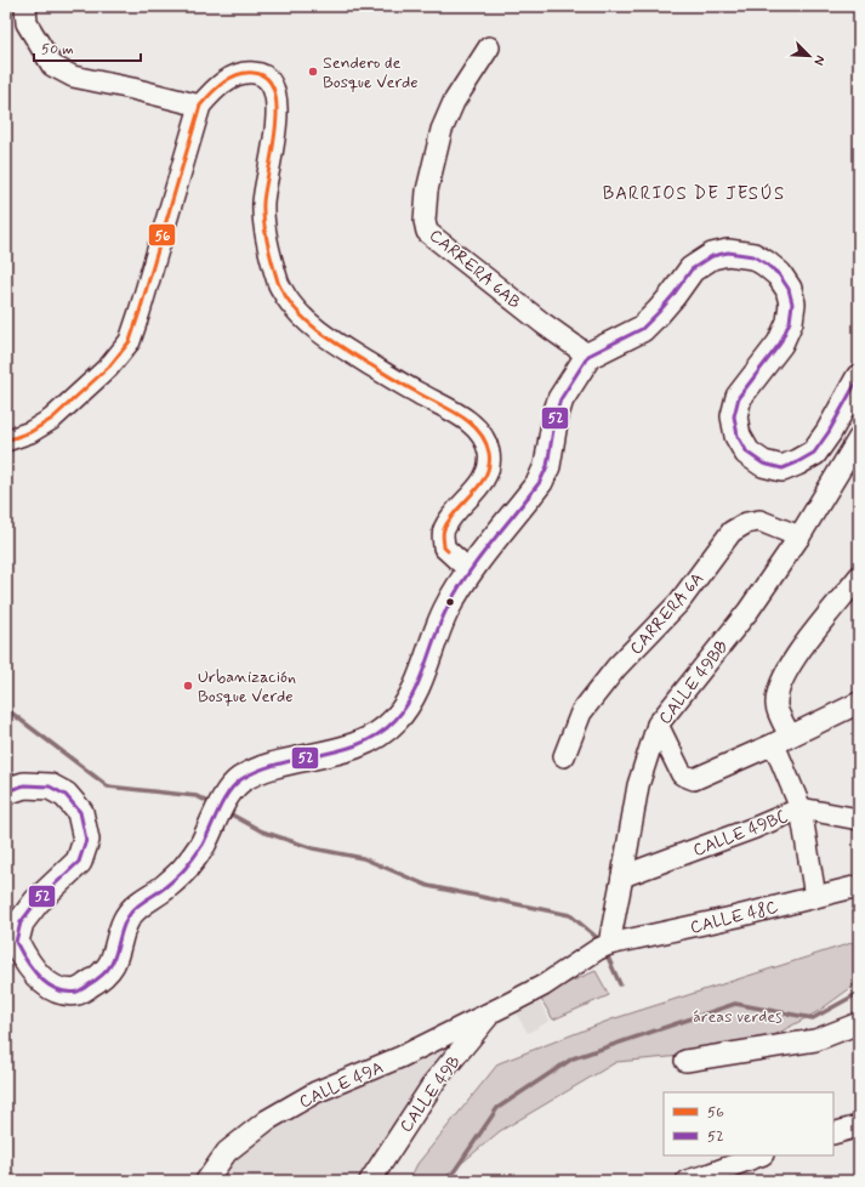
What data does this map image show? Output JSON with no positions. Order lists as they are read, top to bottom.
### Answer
{
  "streets": {
    "street": [
      "CARRERA 6AB",
      "CARRERA 6A",
      "CALLE 49BB",
      "CALLE 49BC",
      "CALLE 48C",
      "CALLE 49A",
      "CALLE 49B"
    ]
  },
  "crossings": [
    ["CARRERA 6A", "CALLE 49BB"],
    ["CALLE 49BB", "CALLE 49BC"],
    ["CALLE 49BB", "CALLE 48C"],
    ["CALLE 49A", "CALLE 49B"]
  ],
  "districts": ["BARRIOS DE JESÚS"],
  "parks": ["áreas verdes"],
  "places": ["Sendero de Bosque Verde", "Urbanización Bosque Verde"],
  "lines": ["transit line 56", "transit line 52"],
  "legend": ["56", "52"],
  "scale_bar": "50 m",
  "north": "bottom right"
}
